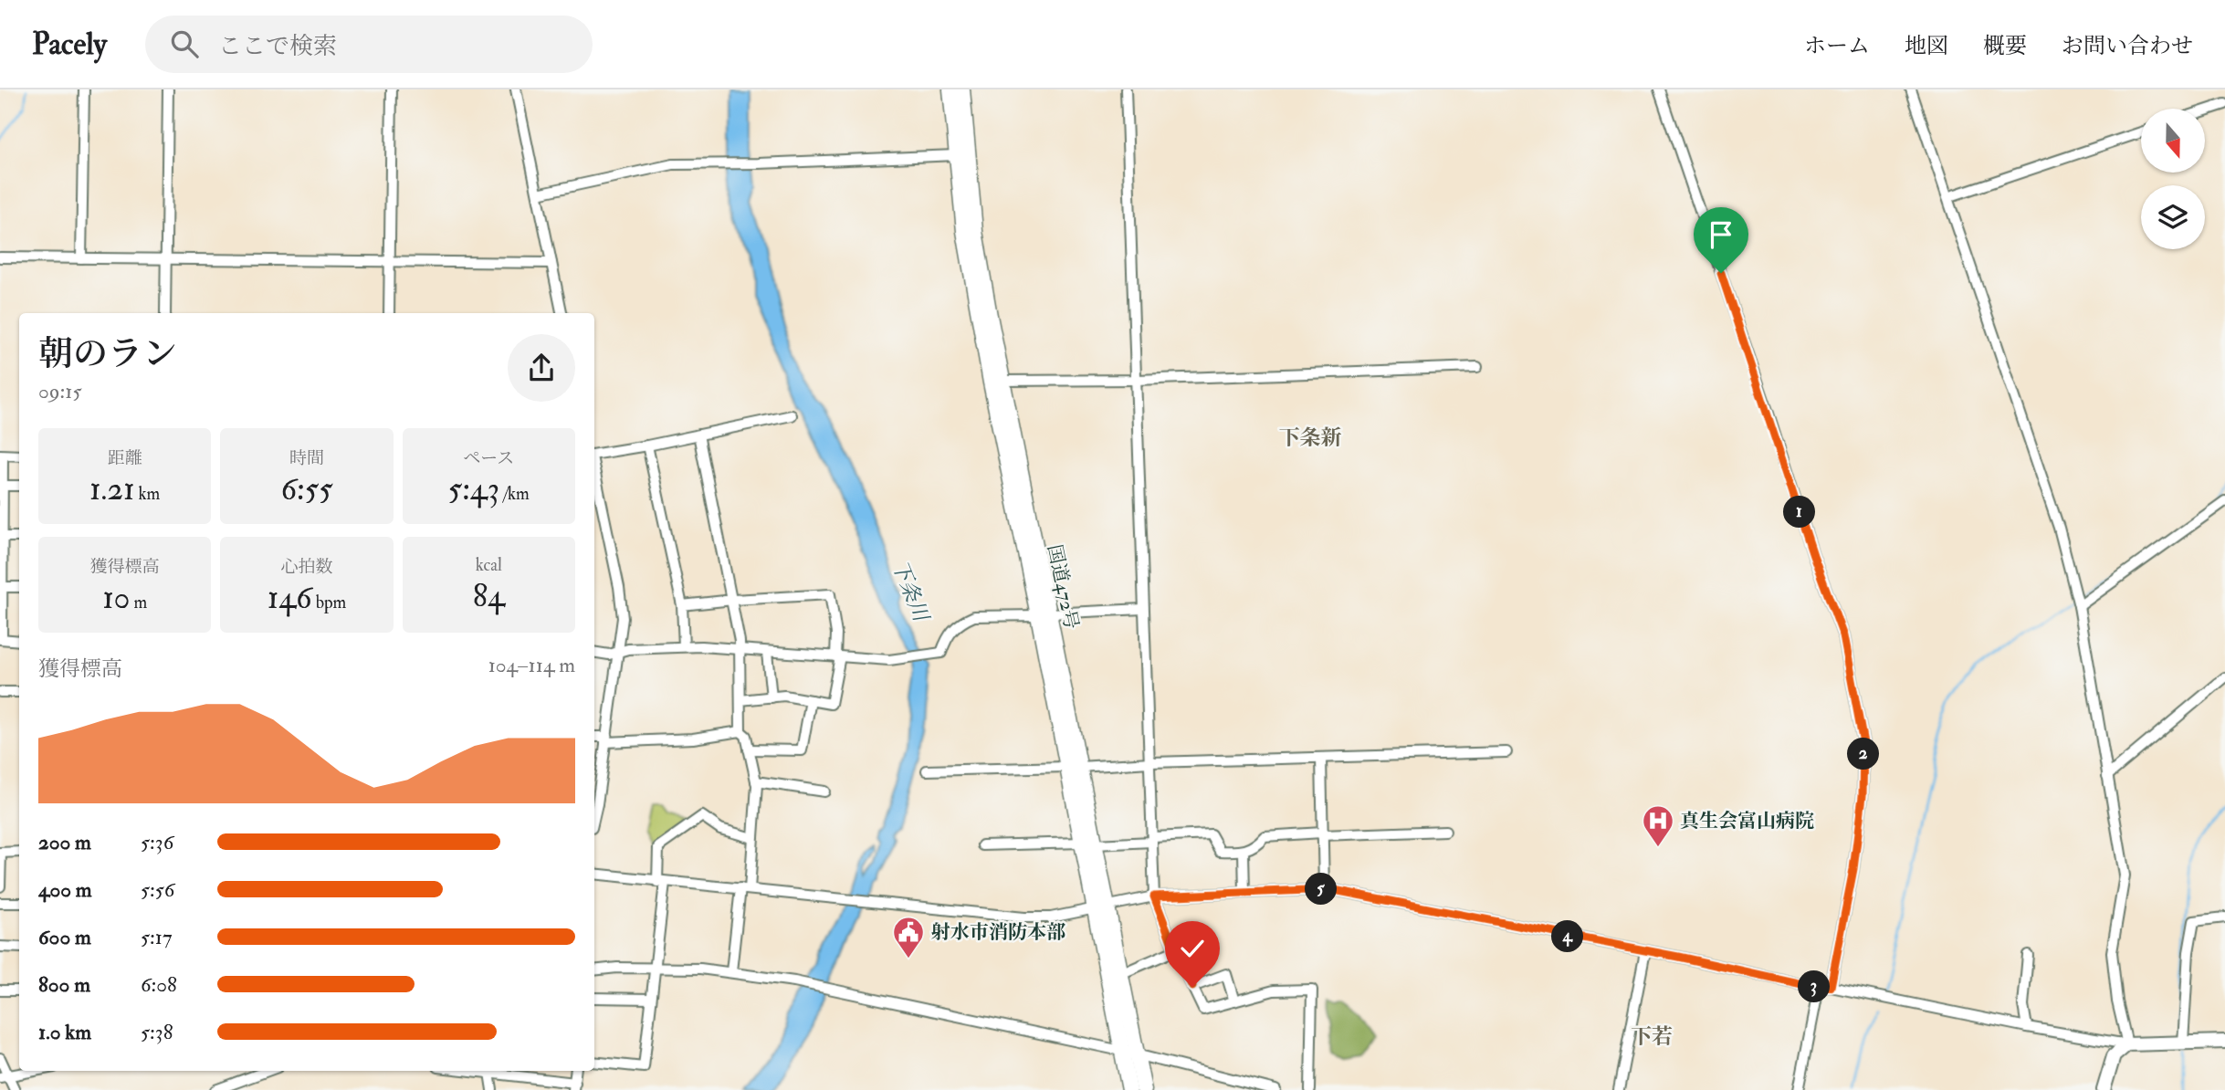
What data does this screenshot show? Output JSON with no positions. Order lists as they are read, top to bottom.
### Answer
{
  "streets": {
    "highway": ["国道472号"]
  },
  "districts": ["下条新", "下若"],
  "water": ["下条川"],
  "places": {
    "hospital": ["真生会富山病院"],
    "public building": ["射水市消防本部"]
  },
  "north": "bottom",
  "page": {
    "header": "Pacely",
    "search": "ここで検索",
    "nav": [
      "ホーム",
      "地図",
      "概要",
      "お問い合わせ"
    ],
    "heading": ["朝のラン", "09:15"],
    "stats": [
      ["距離", "1.21 km"],
      ["時間", "6:55"],
      ["ペース", "5:43 /km"],
      ["獲得標高", "10 m"],
      ["心拍数", "146 bpm"],
      ["kcal", "84"]
    ],
    "pins": [
      "1",
      "2",
      "5",
      "4",
      "3"
    ],
    "chart": ["獲得標高", "104–114 m"],
    "list": [
      {
        "name": "200 m",
        "note": "5:36"
      },
      {
        "name": "400 m",
        "note": "5:56"
      },
      {
        "name": "600 m",
        "note": "5:17"
      },
      {
        "name": "800 m",
        "note": "6:08"
      },
      {
        "name": "1.0 km",
        "note": "5:38"
      }
    ]
  }
}
